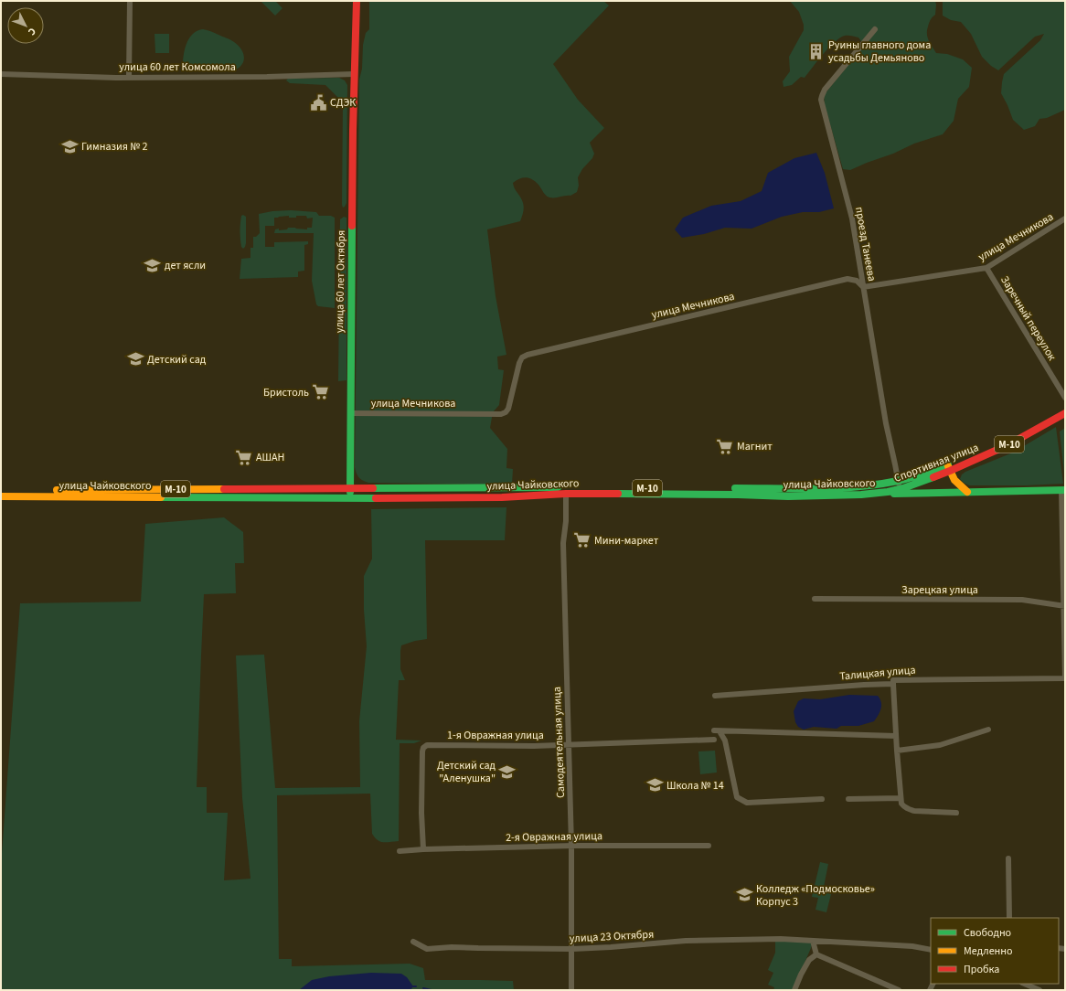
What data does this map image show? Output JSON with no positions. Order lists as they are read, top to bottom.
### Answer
{
  "streets": {
    "main road": [
      "улица 60 лет Октября",
      "М-10",
      "Спортивная улица",
      "улица Чайковского"
    ],
    "street": [
      "улица 60 лет Комсомола",
      "улица Мечникова",
      "проезд Танеева",
      "Заречный переулок",
      "Зарецкая улица",
      "Талицкая улица",
      "1-я Овражная улица",
      "Самодеятельная улица",
      "2-я Овражная улица",
      "улица 23 Октября"
    ]
  },
  "crossings": [
    ["улица 60 лет Комсомола", "улица 60 лет Октября"],
    ["улица Мечникова", "проезд Танеева"],
    ["улица Мечникова", "улица 60 лет Октября"],
    ["улица Мечникова", "Заречный переулок"],
    ["проезд Танеева", "Спортивная улица"],
    ["улица 60 лет Октября", "улица Чайковского"],
    ["Спортивная улица", "улица Чайковского"],
    ["улица Чайковского", "Самодеятельная улица"],
    ["1-я Овражная улица", "Самодеятельная улица"],
    ["1-я Овражная улица", "2-я Овражная улица"],
    ["Самодеятельная улица", "2-я Овражная улица"],
    ["Самодеятельная улица", "улица 23 Октября"]
  ],
  "places": {
    "building": ["Руины главного дома усадьбы Демьяново"],
    "public building": ["СДЭК"],
    "school or university": [
      "Гимназия № 2",
      "дет ясли",
      "Детский сад",
      "Детский сад \"Аленушка\"",
      "Школа № 14",
      "Колледж «Подмосковье» Корпус 3"
    ],
    "supermarket": [
      "Бристоль",
      "Магнит",
      "AШАН",
      "Мини-маркет"
    ]
  },
  "legend": ["Свободно", "Медленно", "Пробка"],
  "north": "bottom right"
}
